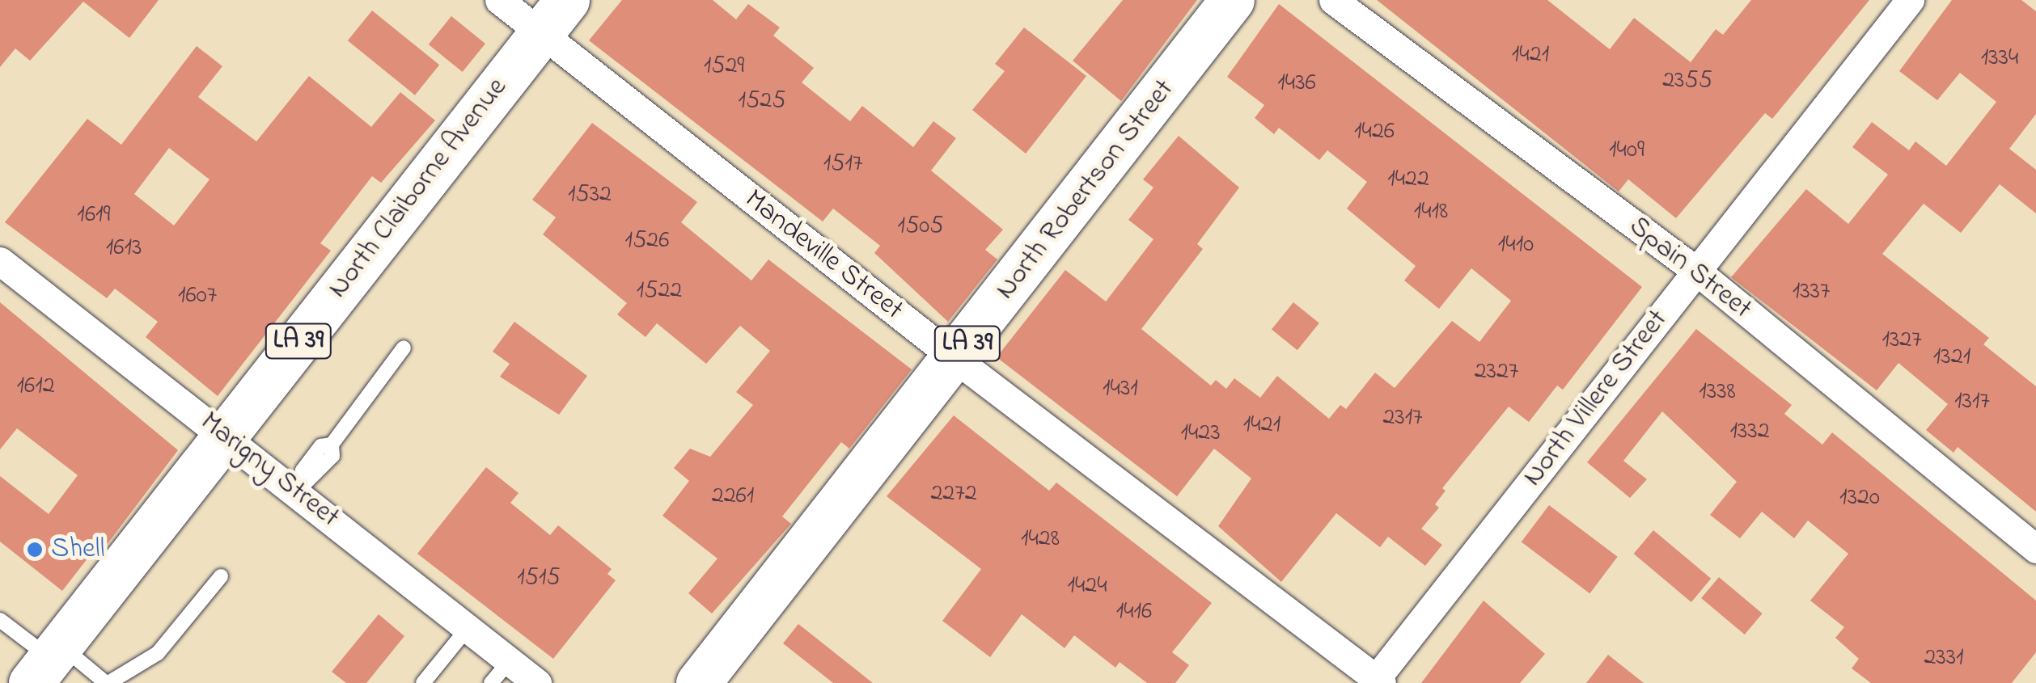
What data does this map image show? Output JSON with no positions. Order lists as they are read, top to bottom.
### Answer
{
  "streets": {
    "main road": ["North Claiborne Avenue", "North Robertson Street", "LA 39"],
    "street": [
      "Mandeville Street",
      "Spain Street",
      "North Villere Street",
      "Marigny Street"
    ]
  },
  "crossings": [
    ["North Claiborne Avenue", "Mandeville Street"],
    ["North Claiborne Avenue", "Marigny Street"],
    ["North Robertson Street", "Mandeville Street"],
    ["Mandeville Street", "North Villere Street"],
    ["Spain Street", "North Villere Street"]
  ],
  "places": ["Shell"],
  "house_numbers": [
    "1421",
    "1334",
    "1529",
    "2355",
    "1436",
    "1525",
    "1426",
    "1409",
    "1517",
    "1422",
    "1532",
    "1418",
    "1619",
    "1505",
    "1526",
    "1410",
    "1613",
    "1522",
    "1337",
    "1607",
    "1327",
    "1321",
    "2327",
    "1612",
    "1431",
    "1338",
    "1317",
    "2317",
    "1421",
    "1332",
    "1423",
    "2272",
    "2261",
    "1320",
    "1428",
    "1515",
    "1424",
    "1416",
    "2331"
  ]
}
